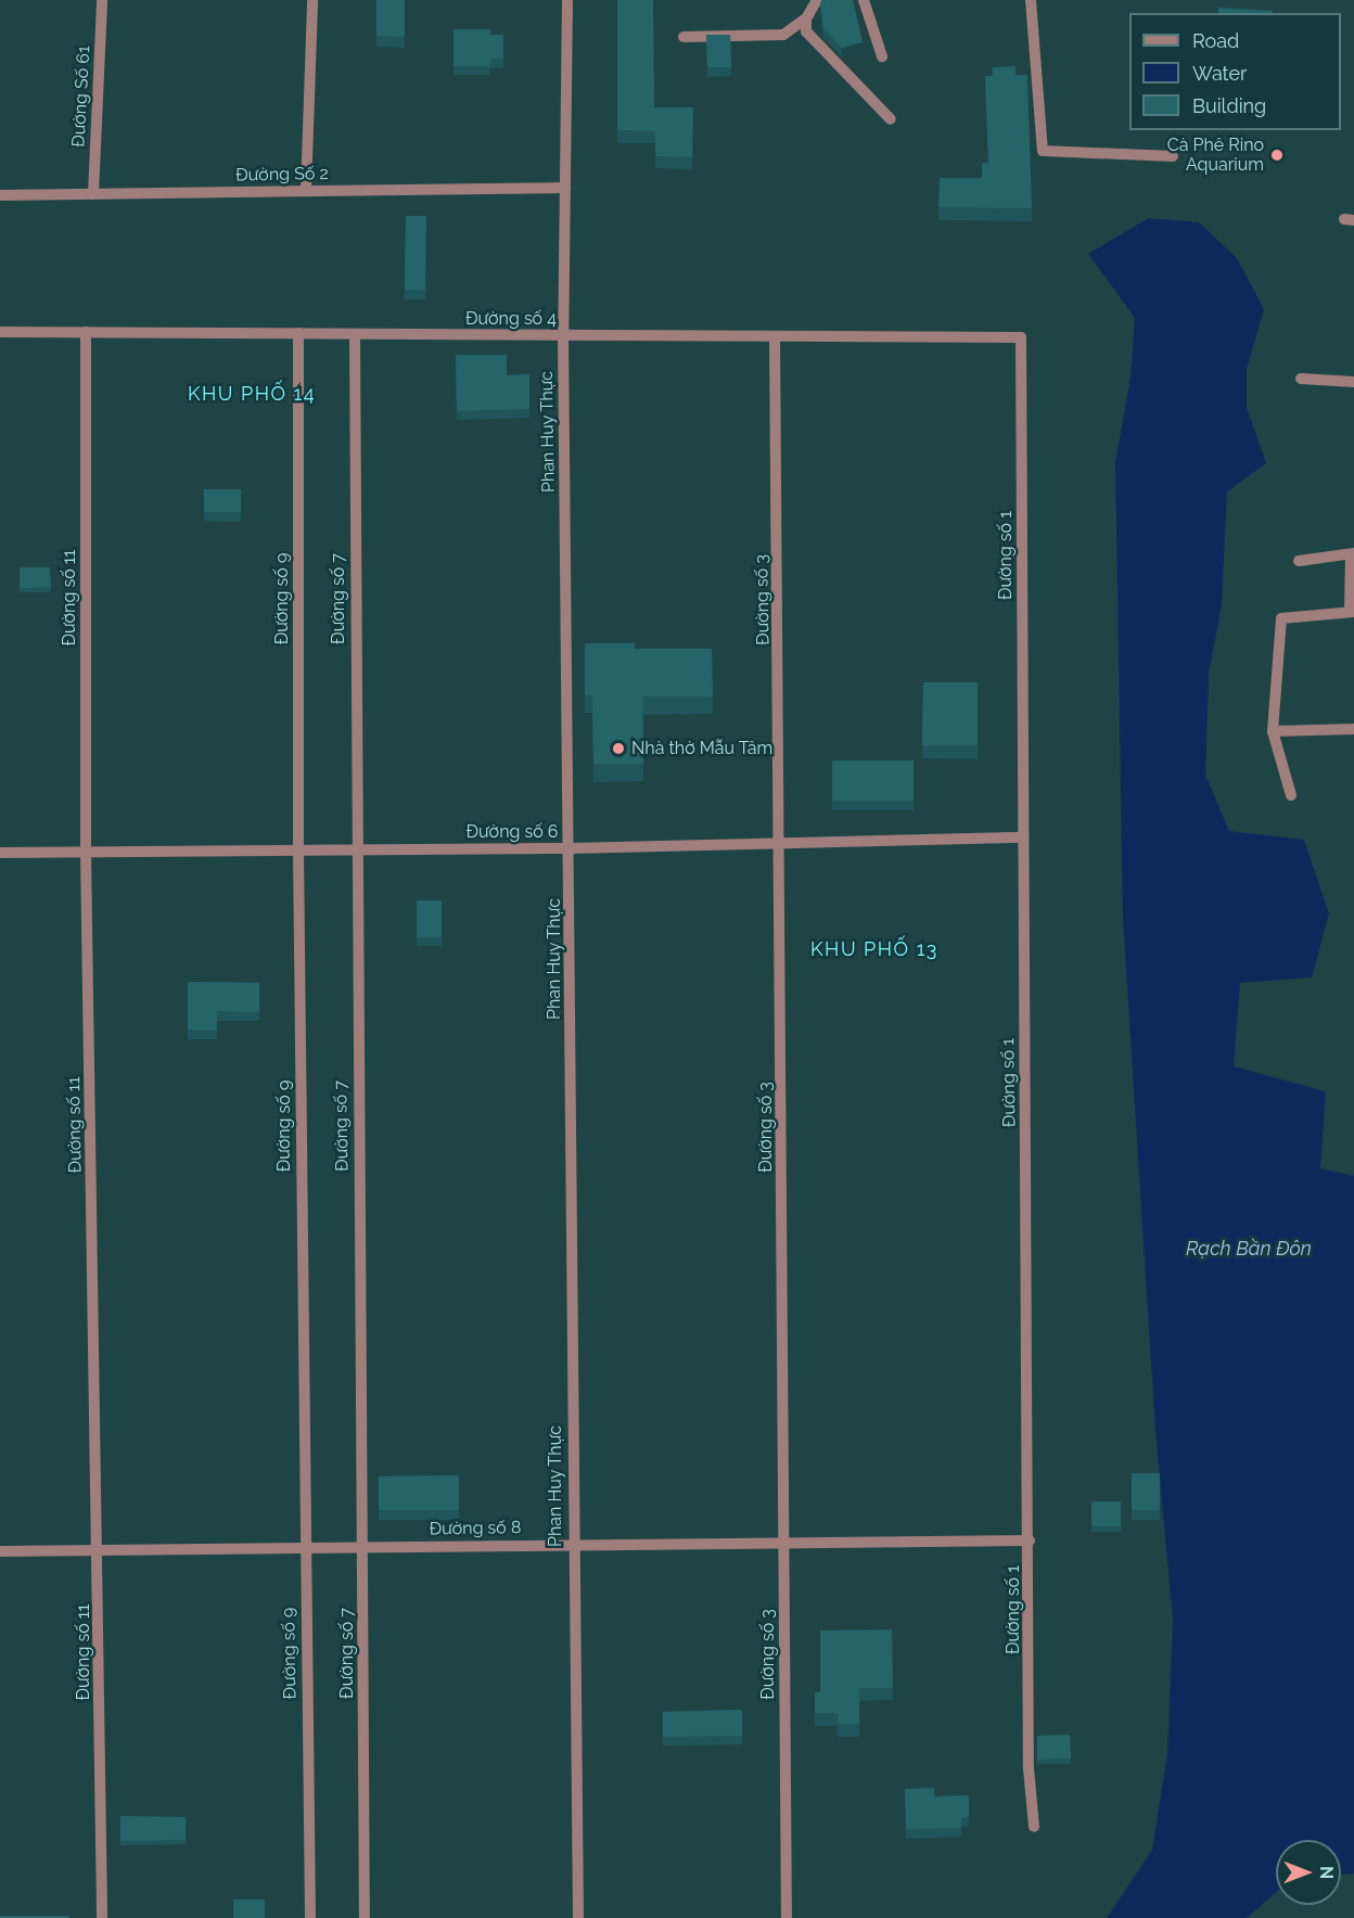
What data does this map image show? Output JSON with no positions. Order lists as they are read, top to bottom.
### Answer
{
  "streets": {
    "street": [
      "Đường Số 61",
      "Đường Số 2",
      "Đường số 4",
      "Phan Huy Thực",
      "Đường số 1",
      "Đường số 11",
      "Đường số 9",
      "Đường số 7",
      "Đường số 3",
      "Đường số 6",
      "Đường số 8"
    ]
  },
  "crossings": [
    ["Đường Số 61", "Đường Số 2"],
    ["Đường Số 2", "Phan Huy Thực"],
    ["Đường số 4", "Phan Huy Thực"],
    ["Đường số 4", "Đường số 1"],
    ["Đường số 4", "Đường số 11"],
    ["Đường số 4", "Đường số 9"],
    ["Đường số 4", "Đường số 7"],
    ["Đường số 4", "Đường số 3"],
    ["Phan Huy Thực", "Đường số 6"],
    ["Phan Huy Thực", "Đường số 8"],
    ["Đường số 1", "Đường số 6"],
    ["Đường số 1", "Đường số 8"],
    ["Đường số 11", "Đường số 6"],
    ["Đường số 11", "Đường số 8"],
    ["Đường số 9", "Đường số 6"],
    ["Đường số 9", "Đường số 8"],
    ["Đường số 7", "Đường số 6"],
    ["Đường số 7", "Đường số 8"],
    ["Đường số 3", "Đường số 6"],
    ["Đường số 3", "Đường số 8"]
  ],
  "districts": ["KHU PHỐ 14", "KHU PHỐ 13"],
  "water": ["Rạch Bần Đôn"],
  "places": ["Cà Phê Rino Aquarium", "Nhà thờ Mẫu Tâm"],
  "legend": ["Road", "Water", "Building"],
  "north": "right"
}
